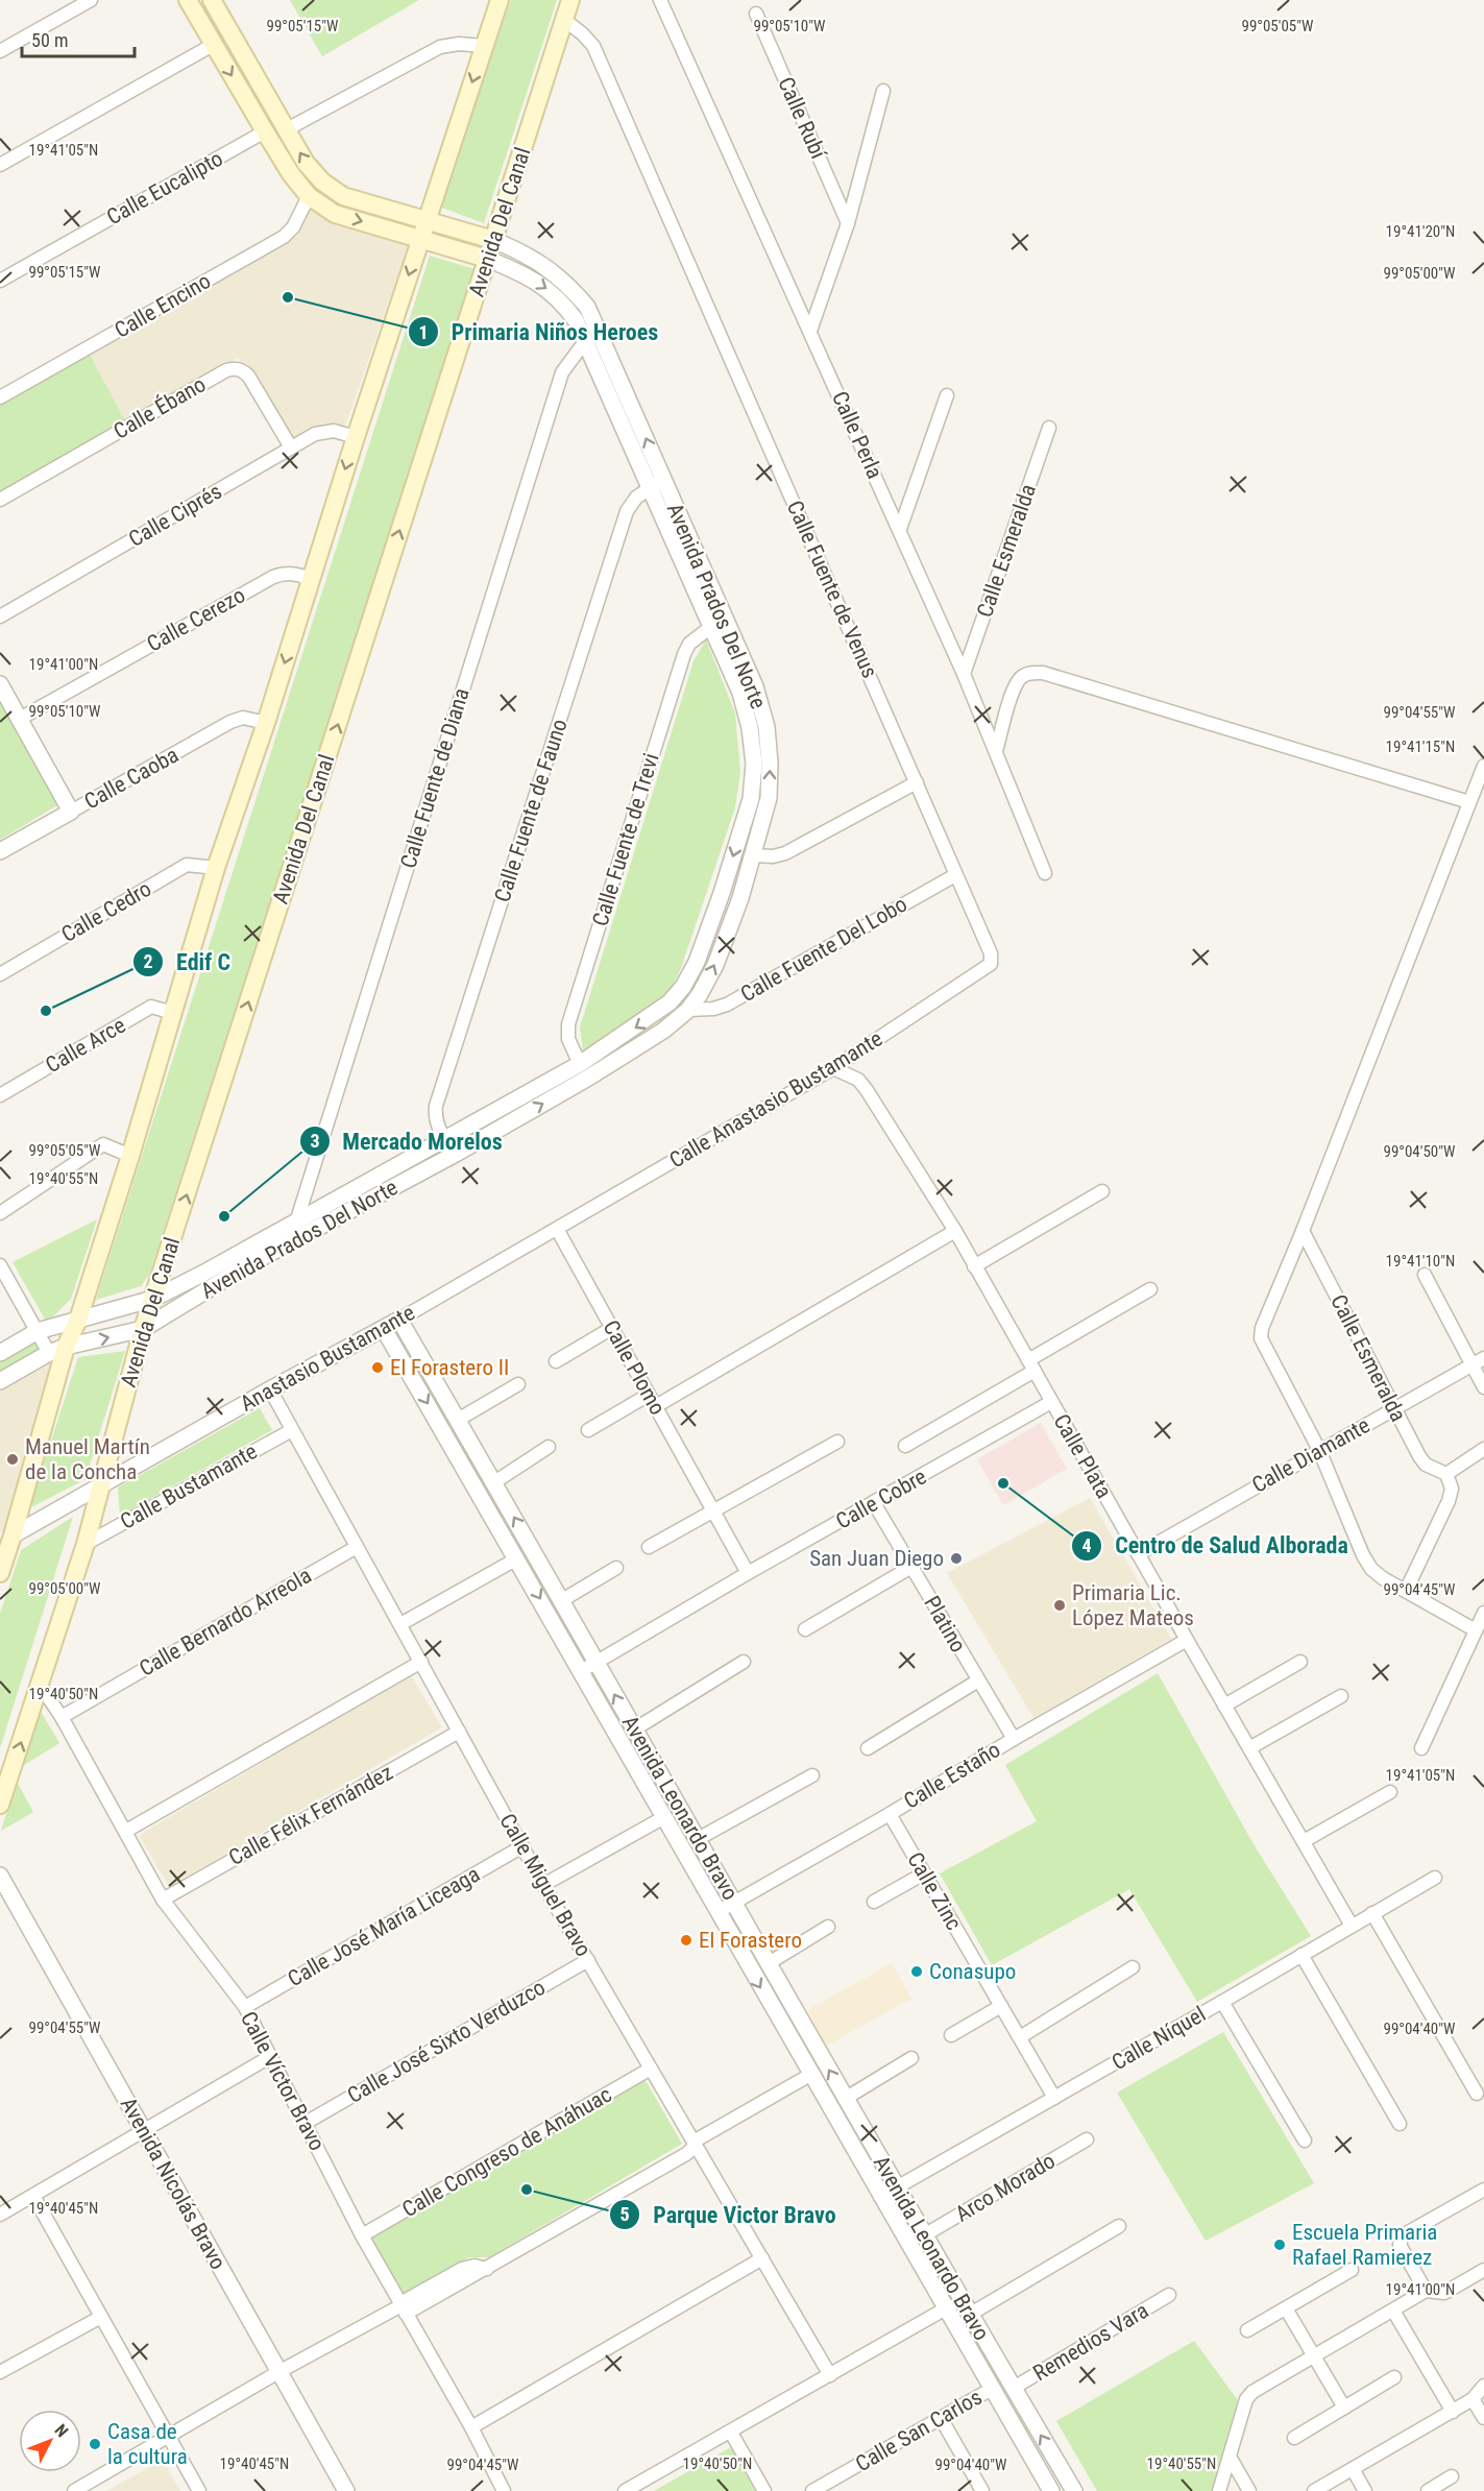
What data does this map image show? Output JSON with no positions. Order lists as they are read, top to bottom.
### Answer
{
  "streets": {
    "main road": ["Avenida Del Canal", "Avenida Prados Del Norte"],
    "street": [
      "Calle Rubí",
      "Calle Eucalipto",
      "Calle Encino",
      "Calle Ébano",
      "Calle Perla",
      "Calle Ciprés",
      "Calle Esmeralda",
      "Calle Fuente de Venus",
      "Calle Cerezo",
      "Calle Caoba",
      "Calle Fuente de Diana",
      "Calle Fuente de Fauno",
      "Calle Fuente de Trevi",
      "Calle Cedro",
      "Calle Fuente Del Lobo",
      "Calle Arce",
      "Calle Anastasio Bustamante",
      "Anastasio Bustamante",
      "Calle Plomo",
      "Calle Diamante",
      "Calle Plata",
      "Calle Bustamante",
      "Calle Cobre",
      "Calle Bernardo Arreola",
      "Platino",
      "Calle Estaño",
      "Avenida Leonardo Bravo",
      "Calle Félix Fernández",
      "Calle Miguel Bravo",
      "Calle Zinc",
      "Calle José María Liceaga",
      "Calle Níquel",
      "Calle José Sixto Verduzco",
      "Calle Víctor Bravo",
      "Calle Congreso de Anáhuac",
      "Avenida Nicolás Bravo",
      "Arco Morado",
      "Remedios Vara",
      "Calle San Carlos"
    ]
  },
  "crossings": [
    ["Avenida Del Canal", "Calle Fuente de Venus"],
    ["Avenida Del Canal", "Avenida Prados Del Norte"],
    ["Avenida Del Canal", "Anastasio Bustamante"],
    ["Avenida Del Canal", "Calle Bustamante"],
    ["Avenida Del Canal", "Calle Víctor Bravo"],
    ["Calle Ébano", "Calle Ciprés"],
    ["Calle Perla", "Calle Esmeralda"],
    ["Calle Esmeralda", "Calle Diamante"],
    ["Calle Fuente de Venus", "Calle Fuente Del Lobo"],
    ["Calle Fuente de Venus", "Calle Anastasio Bustamante"],
    ["Avenida Prados Del Norte", "Calle Fuente de Fauno"],
    ["Avenida Prados Del Norte", "Calle Fuente Del Lobo"],
    ["Calle Anastasio Bustamante", "Anastasio Bustamante"],
    ["Calle Anastasio Bustamante", "Calle Plomo"],
    ["Calle Anastasio Bustamante", "Calle Plata"],
    ["Anastasio Bustamante", "Calle Plomo"],
    ["Anastasio Bustamante", "Avenida Leonardo Bravo"],
    ["Anastasio Bustamante", "Calle Miguel Bravo"],
    ["Calle Plomo", "Calle Cobre"],
    ["Calle Diamante", "Calle Plata"],
    ["Calle Plata", "Calle Cobre"],
    ["Calle Plata", "Calle Estaño"],
    ["Calle Plata", "Calle Níquel"],
    ["Calle Bustamante", "Calle Miguel Bravo"],
    ["Calle Cobre", "Platino"],
    ["Calle Cobre", "Avenida Leonardo Bravo"],
    ["Calle Bernardo Arreola", "Calle Miguel Bravo"],
    ["Calle Bernardo Arreola", "Calle Víctor Bravo"],
    ["Platino", "Calle Estaño"],
    ["Calle Estaño", "Avenida Leonardo Bravo"],
    ["Calle Estaño", "Calle Zinc"],
    ["Avenida Leonardo Bravo", "Calle Níquel"],
    ["Avenida Leonardo Bravo", "Arco Morado"],
    ["Avenida Leonardo Bravo", "Remedios Vara"],
    ["Avenida Leonardo Bravo", "Calle San Carlos"],
    ["Calle Félix Fernández", "Calle Miguel Bravo"],
    ["Calle Félix Fernández", "Calle Víctor Bravo"],
    ["Calle Miguel Bravo", "Calle José María Liceaga"],
    ["Calle Miguel Bravo", "Calle José Sixto Verduzco"],
    ["Calle Miguel Bravo", "Calle Congreso de Anáhuac"],
    ["Calle Zinc", "Calle Níquel"],
    ["Calle José María Liceaga", "Calle Víctor Bravo"],
    ["Calle José Sixto Verduzco", "Calle Víctor Bravo"],
    ["Calle Víctor Bravo", "Calle Congreso de Anáhuac"]
  ],
  "places": [
    "Primaria Niños Heroes",
    "Edif C",
    "Mercado Morelos",
    "El Forastero II",
    "Manuel Martín de la Concha",
    "Centro de Salud Alborada",
    "San Juan Diego",
    "Primaria Lic. López Mateos",
    "El Forastero",
    "Conasupo",
    "Parque Victor Bravo",
    "Escuela Primaria Rafael Ramierez",
    "Casa de la cultura"
  ],
  "scale_bar": "50 m",
  "north": "top right",
  "coordinates": [
    "99°05'10\"W",
    "99°05'05\"W",
    "99°05'15\"W",
    "19°41'05\"N",
    "19°41'20\"N",
    "99°05'00\"W",
    "19°41'00\"N",
    "99°04'55\"W",
    "19°41'15\"N",
    "99°04'50\"W",
    "19°40'55\"N",
    "19°41'10\"N",
    "99°04'45\"W",
    "19°40'50\"N",
    "99°04'40\"W",
    "19°40'45\"N"
  ]
}
